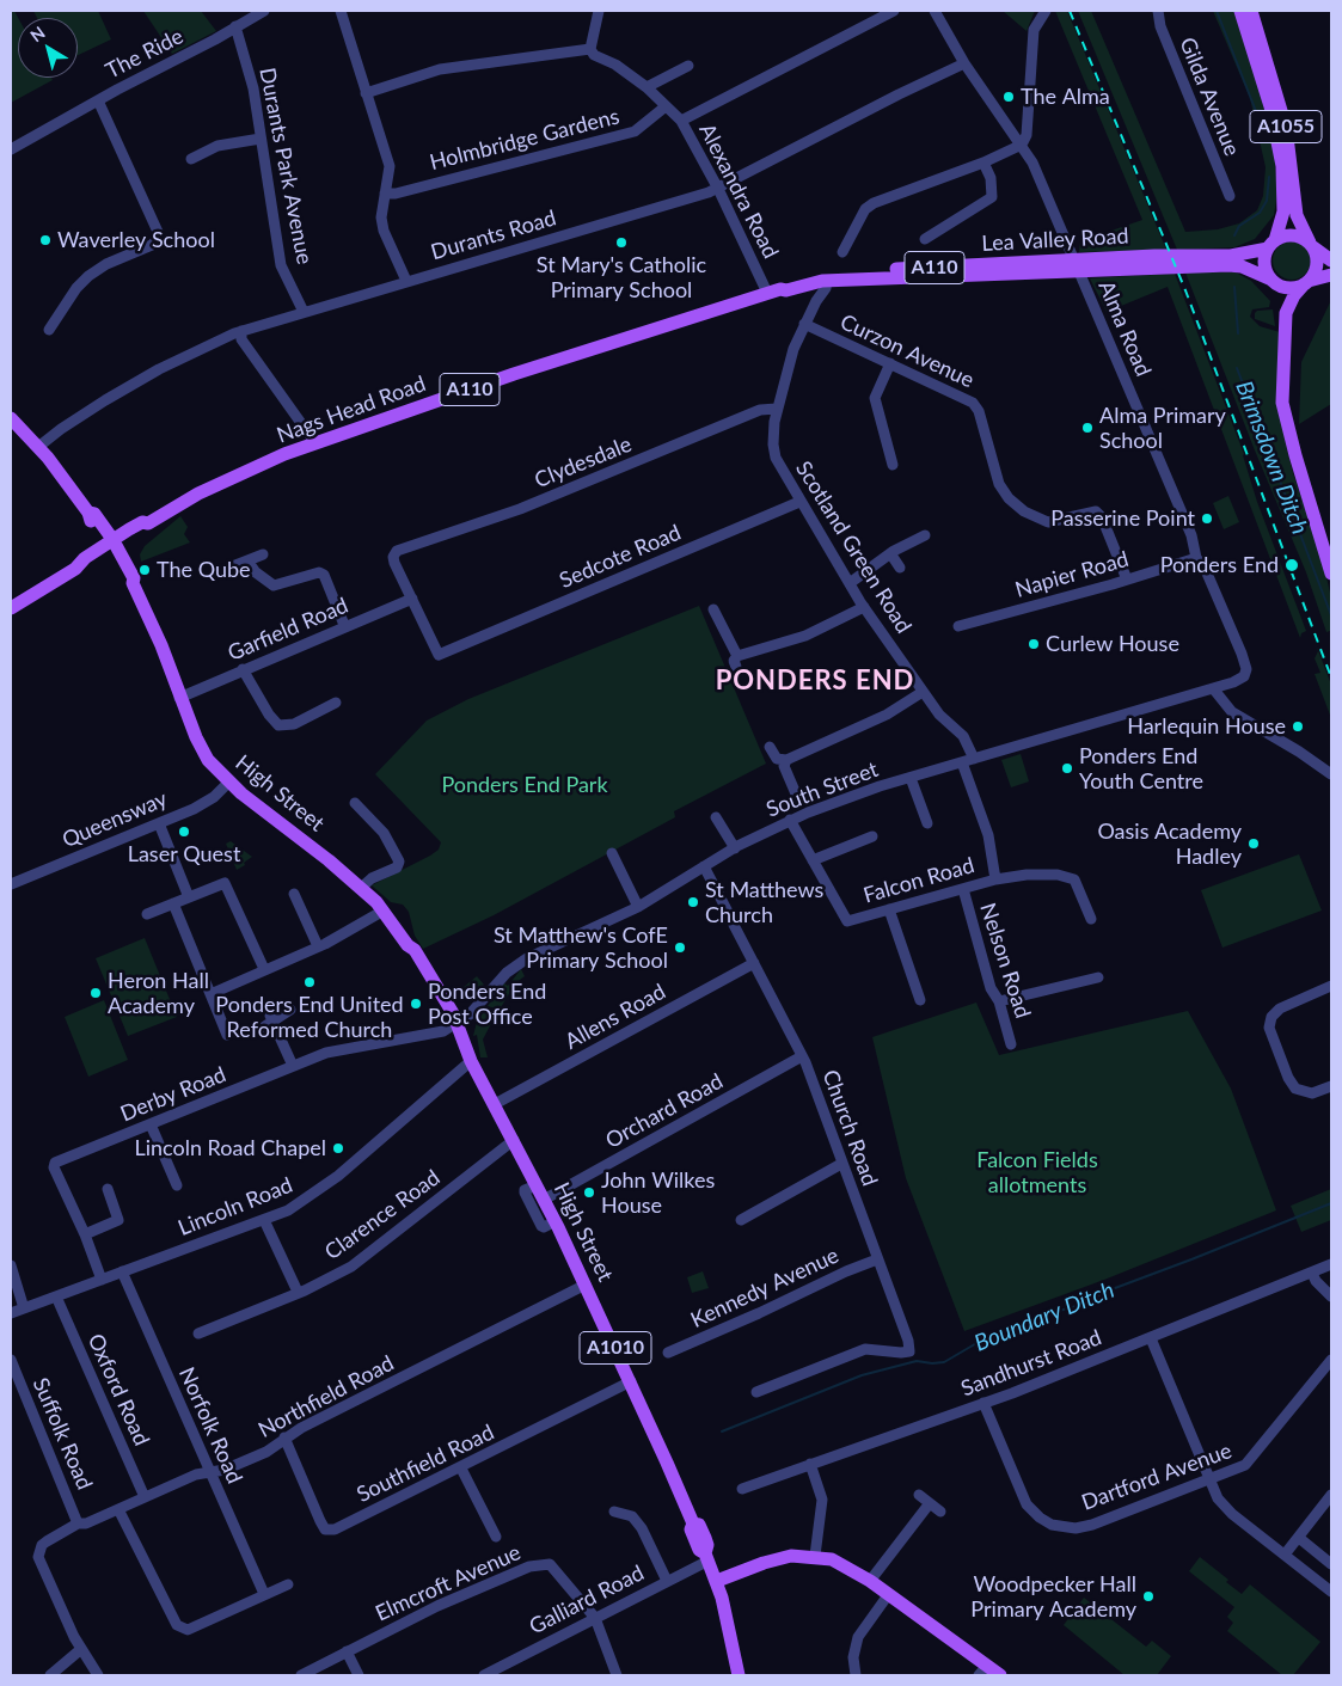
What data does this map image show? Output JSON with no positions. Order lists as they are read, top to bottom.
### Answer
{
  "streets": {
    "main road": [
      "A1055",
      "Lea Valley Road",
      "A110",
      "Nags Head Road",
      "High Street",
      "A1010"
    ],
    "street": [
      "The Ride",
      "Gilda Avenue",
      "Holmbridge Gardens",
      "Durants Park Avenue",
      "Alexandra Road",
      "Durants Road",
      "Alma Road",
      "Curzon Avenue",
      "Clydesdale",
      "Scotland Green Road",
      "Sedcote Road",
      "Napier Road",
      "Garfield Road",
      "South Street",
      "Queensway",
      "Falcon Road",
      "Nelson Road",
      "Allens Road",
      "Derby Road",
      "Orchard Road",
      "Church Road",
      "Lincoln Road",
      "Clarence Road",
      "Kennedy Avenue",
      "Sandhurst Road",
      "Oxford Road",
      "Northfield Road",
      "Norfolk Road",
      "Suffolk Road",
      "Southfield Road",
      "Dartford Avenue",
      "Elmcroft Avenue",
      "Galliard Road"
    ]
  },
  "crossings": [
    ["The Ride", "Durants Park Avenue"],
    ["A1055", "Lea Valley Road"],
    ["Holmbridge Gardens", "Alexandra Road"],
    ["Durants Park Avenue", "Durants Road"],
    ["Alexandra Road", "Durants Road"],
    ["Alexandra Road", "Nags Head Road"],
    ["Durants Road", "Alma Road"],
    ["Durants Road", "High Street"],
    ["Lea Valley Road", "Nags Head Road"],
    ["Lea Valley Road", "Scotland Green Road"],
    ["A110", "Nags Head Road"],
    ["A110", "High Street"],
    ["Alma Road", "Napier Road"],
    ["Alma Road", "South Street"],
    ["Curzon Avenue", "Scotland Green Road"],
    ["Curzon Avenue", "Napier Road"],
    ["Nags Head Road", "High Street"],
    ["Clydesdale", "Scotland Green Road"],
    ["Clydesdale", "Sedcote Road"],
    ["Clydesdale", "Garfield Road"],
    ["Scotland Green Road", "Sedcote Road"],
    ["Scotland Green Road", "South Street"],
    ["Sedcote Road", "Garfield Road"],
    ["Garfield Road", "High Street"],
    ["South Street", "High Street"],
    ["South Street", "Falcon Road"],
    ["South Street", "Derby Road"],
    ["High Street", "Queensway"],
    ["High Street", "Allens Road"],
    ["High Street", "Derby Road"],
    ["High Street", "Orchard Road"],
    ["High Street", "Lincoln Road"],
    ["High Street", "Clarence Road"],
    ["High Street", "A1010"],
    ["High Street", "Northfield Road"],
    ["High Street", "Southfield Road"],
    ["High Street", "Galliard Road"],
    ["Falcon Road", "Nelson Road"],
    ["Allens Road", "Church Road"],
    ["Derby Road", "Lincoln Road"],
    ["Orchard Road", "Church Road"],
    ["Church Road", "Kennedy Avenue"],
    ["Lincoln Road", "Oxford Road"],
    ["Lincoln Road", "Norfolk Road"],
    ["A1010", "Galliard Road"],
    ["Sandhurst Road", "Dartford Avenue"],
    ["Oxford Road", "Northfield Road"],
    ["Northfield Road", "Norfolk Road"],
    ["Northfield Road", "Suffolk Road"],
    ["Northfield Road", "Southfield Road"],
    ["Elmcroft Avenue", "Galliard Road"]
  ],
  "districts": ["PONDERS END"],
  "water": ["Brimsdown Ditch", "Boundary Ditch"],
  "parks": ["Ponders End Park", "Falcon Fields allotments"],
  "places": [
    "The Alma",
    "Waverley School",
    "St Mary's Catholic Primary School",
    "Alma Primary School",
    "Passerine Point",
    "Ponders End",
    "The Qube",
    "Curlew House",
    "Harlequin House",
    "Ponders End Youth Centre",
    "Laser Quest",
    "Oasis Academy Hadley",
    "St Matthews Church",
    "St Matthew's CofE Primary School",
    "Ponders End United Reformed Church",
    "Heron Hall Academy",
    "Ponders End Post Office",
    "Lincoln Road Chapel",
    "John Wilkes House",
    "Woodpecker Hall Primary Academy"
  ],
  "north": "top left"
}
